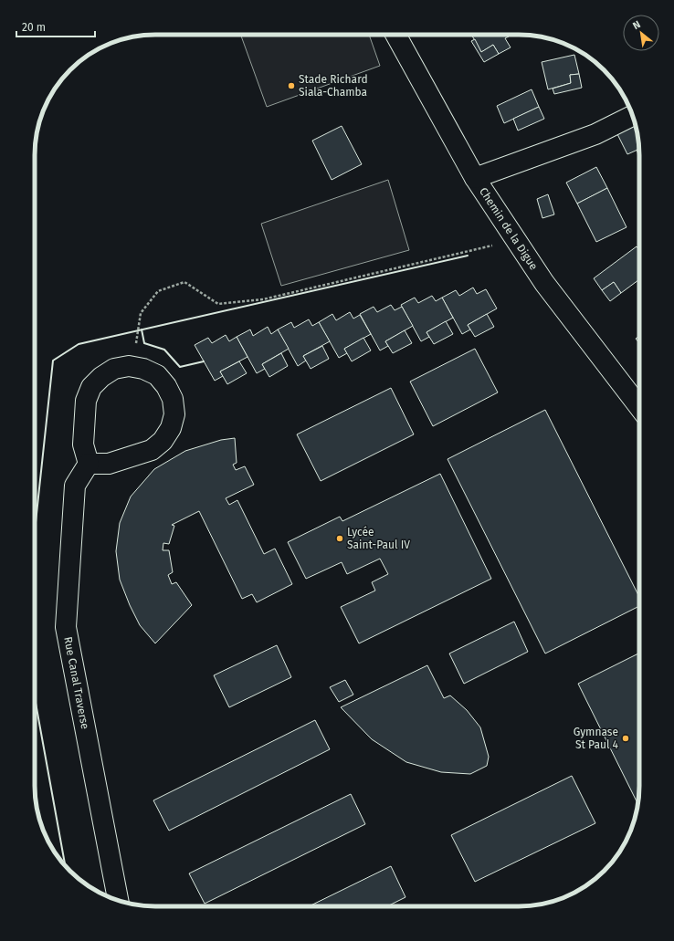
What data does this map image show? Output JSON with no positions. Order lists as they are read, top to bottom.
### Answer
{
  "streets": {
    "street": ["Chemin de la Digue", "Rue Canal Traverse"]
  },
  "places": ["Stade Richard Siala-Chamba", "Lycée Saint-Paul IV", "Gymnase St Paul 4"],
  "scale_bar": "20 m",
  "north": "top left"
}
